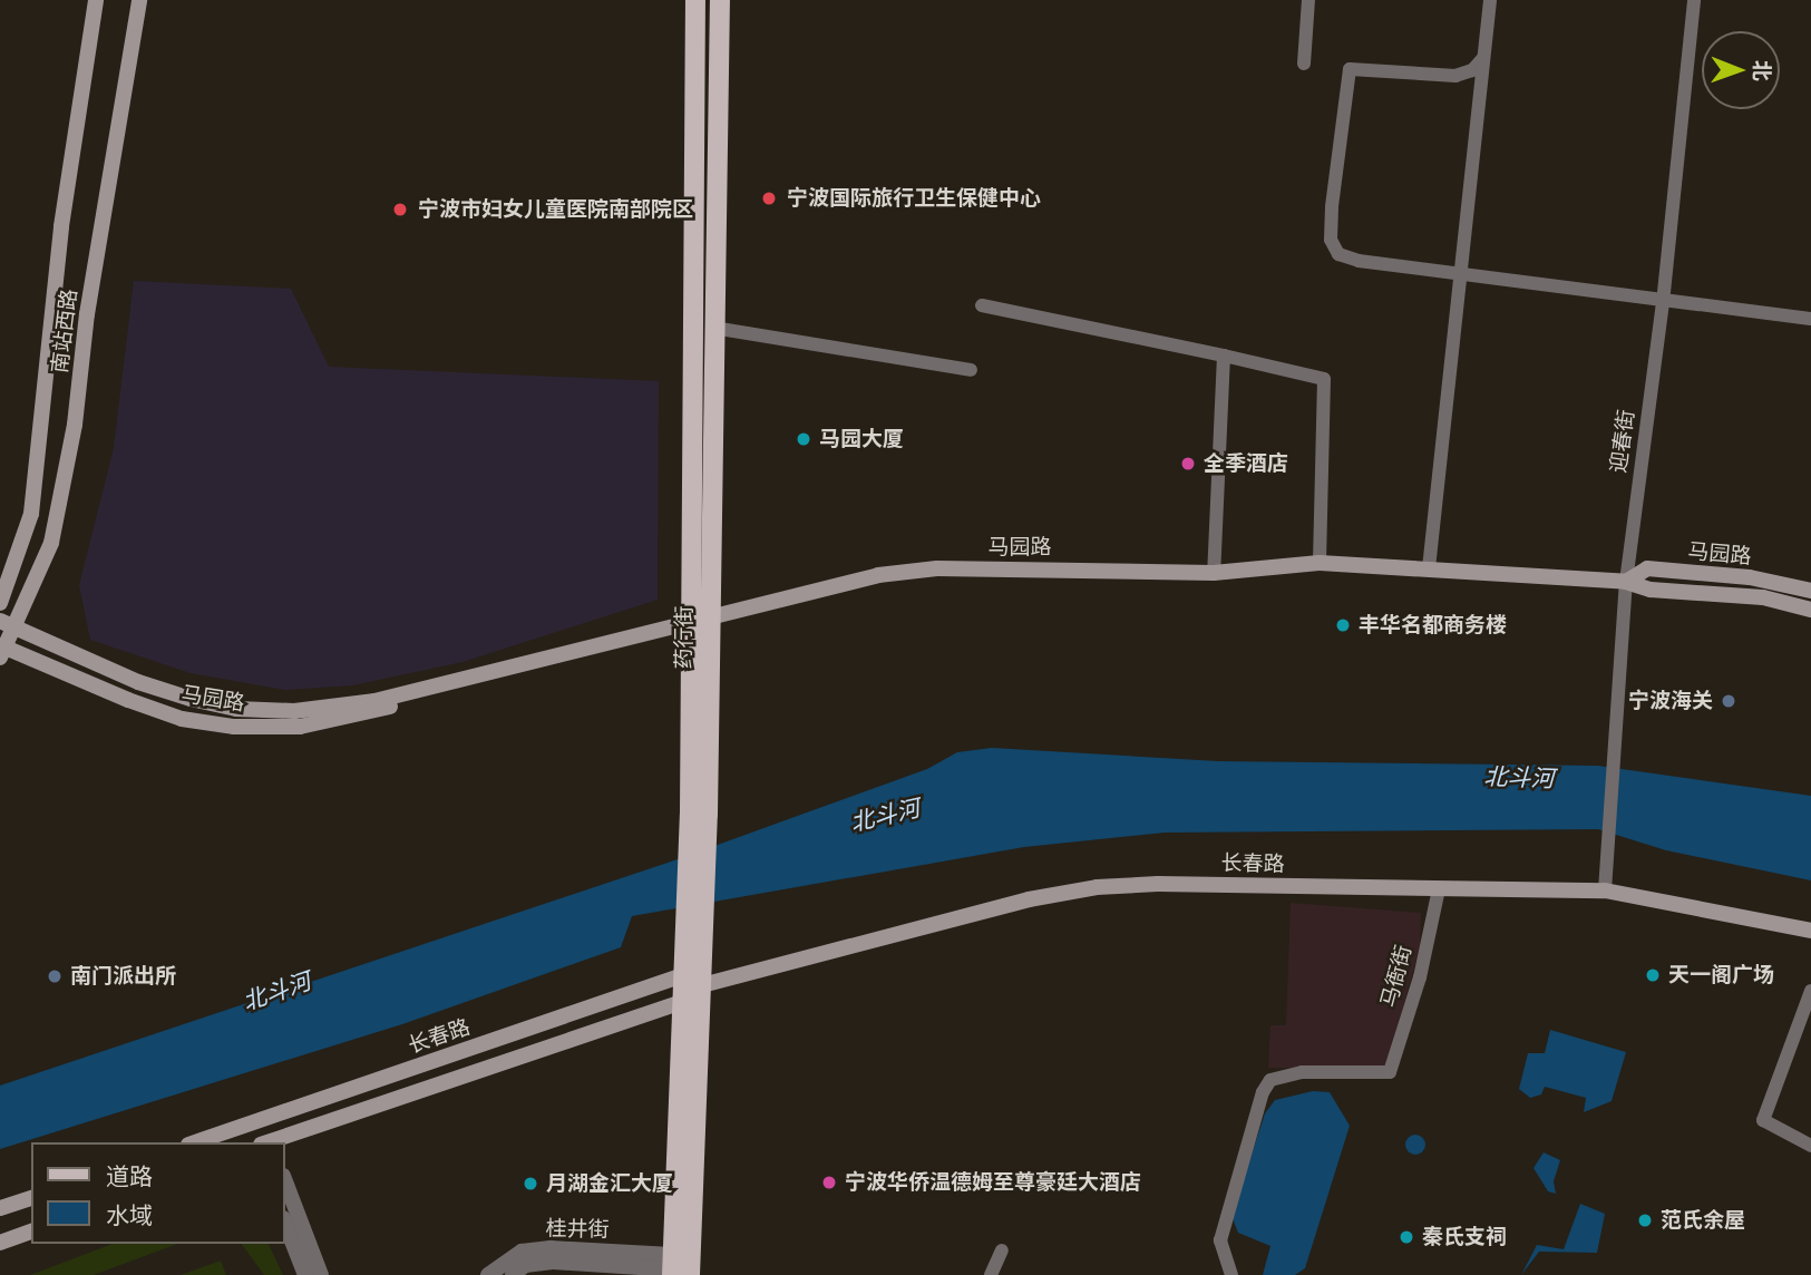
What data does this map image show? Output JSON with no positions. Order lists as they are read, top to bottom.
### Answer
{
  "streets": {
    "main road": [
      "南站西路",
      "马园路",
      "药行街",
      "长春路"
    ],
    "street": ["迎春街", "马衙街", "桂井街"]
  },
  "crossings": [
    ["南站西路", "马园路"],
    ["迎春街", "马园路"],
    ["迎春街", "长春路"],
    ["马园路", "药行街"],
    ["药行街", "长春路"],
    ["药行街", "桂井街"],
    ["长春路", "马衙街"]
  ],
  "water": ["北斗河"],
  "places": [
    "宁波国际旅行卫生保健中心",
    "宁波市妇女儿童医院南部院区",
    "马园大厦",
    "全季酒店",
    "丰华名都商务楼",
    "宁波海关",
    "天一阁广场",
    "南门派出所",
    "宁波华侨温德姆至尊豪廷大酒店",
    "月湖金汇大厦",
    "范氏余屋",
    "秦氏支祠"
  ],
  "legend": ["道路", "水域"],
  "north": "right"
}
